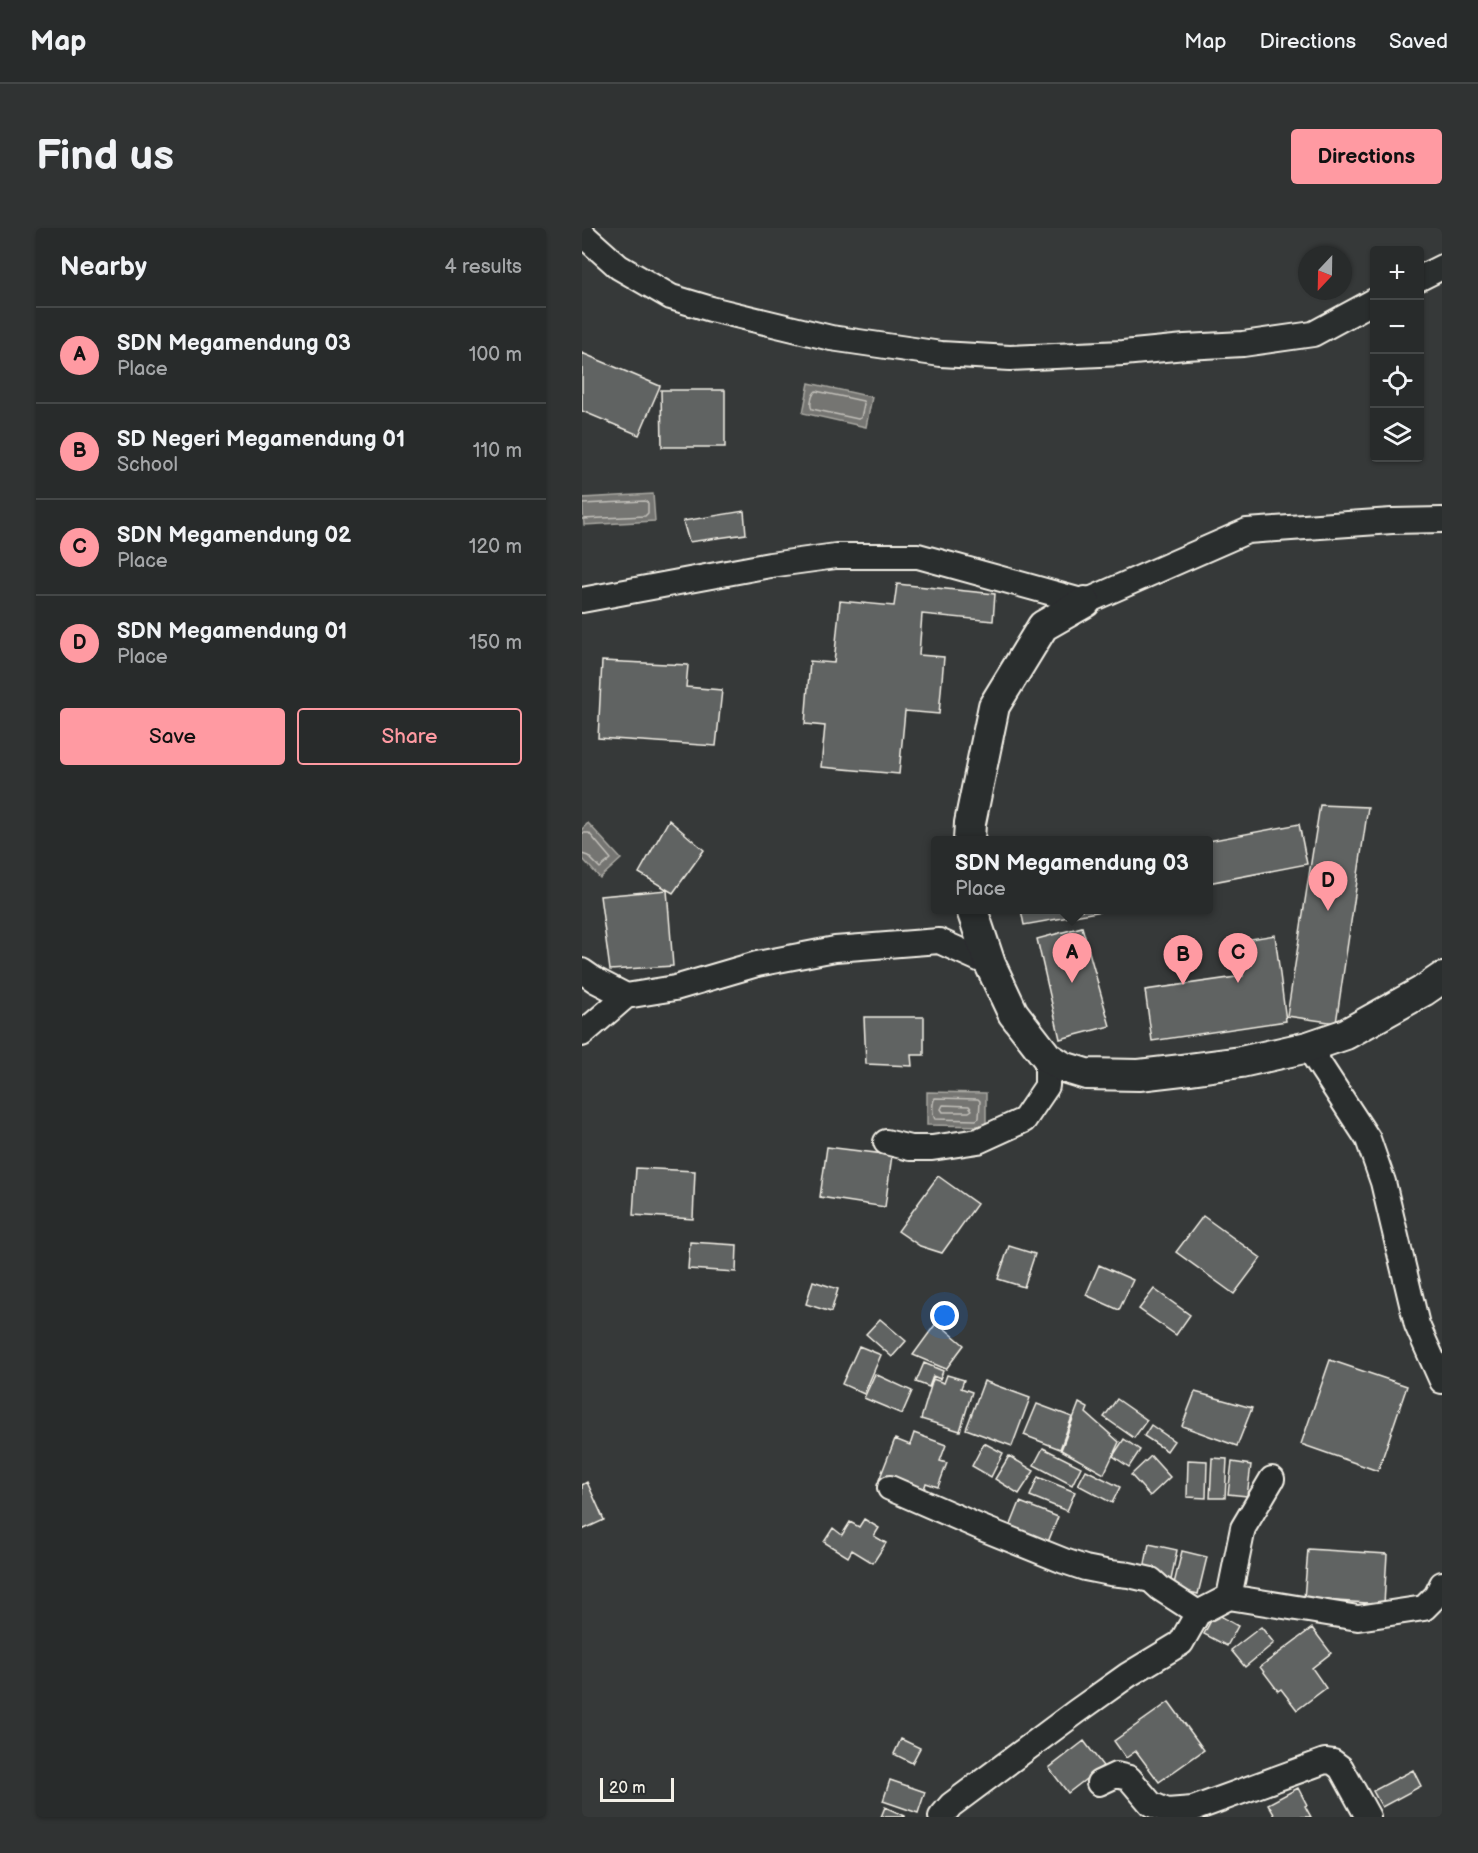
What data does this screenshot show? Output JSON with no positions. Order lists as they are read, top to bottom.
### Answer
{
  "scale_bar": "20 m",
  "north": "bottom",
  "page": {
    "header": "Map",
    "nav": ["Map", "Directions", "Saved"],
    "buttons": [
      "Directions",
      ["Save", "Share"]
    ],
    "title": "Find us",
    "heading": ["Nearby", "4 results"],
    "map_buttons": ["+", "−"],
    "list": [
      {
        "mark": "A",
        "name": "SDN Megamendung 03",
        "note": "Place",
        "value": "100 m"
      },
      {
        "mark": "B",
        "name": "SD Negeri Megamendung 01",
        "note": "School",
        "value": "110 m"
      },
      {
        "mark": "C",
        "name": "SDN Megamendung 02",
        "note": "Place",
        "value": "120 m"
      },
      {
        "mark": "D",
        "name": "SDN Megamendung 01",
        "note": "Place",
        "value": "150 m"
      }
    ],
    "popup": ["SDN Megamendung 03", "Place"],
    "pins": [
      "D",
      "A",
      "C",
      "B"
    ],
    "scale": "20 m"
  }
}
